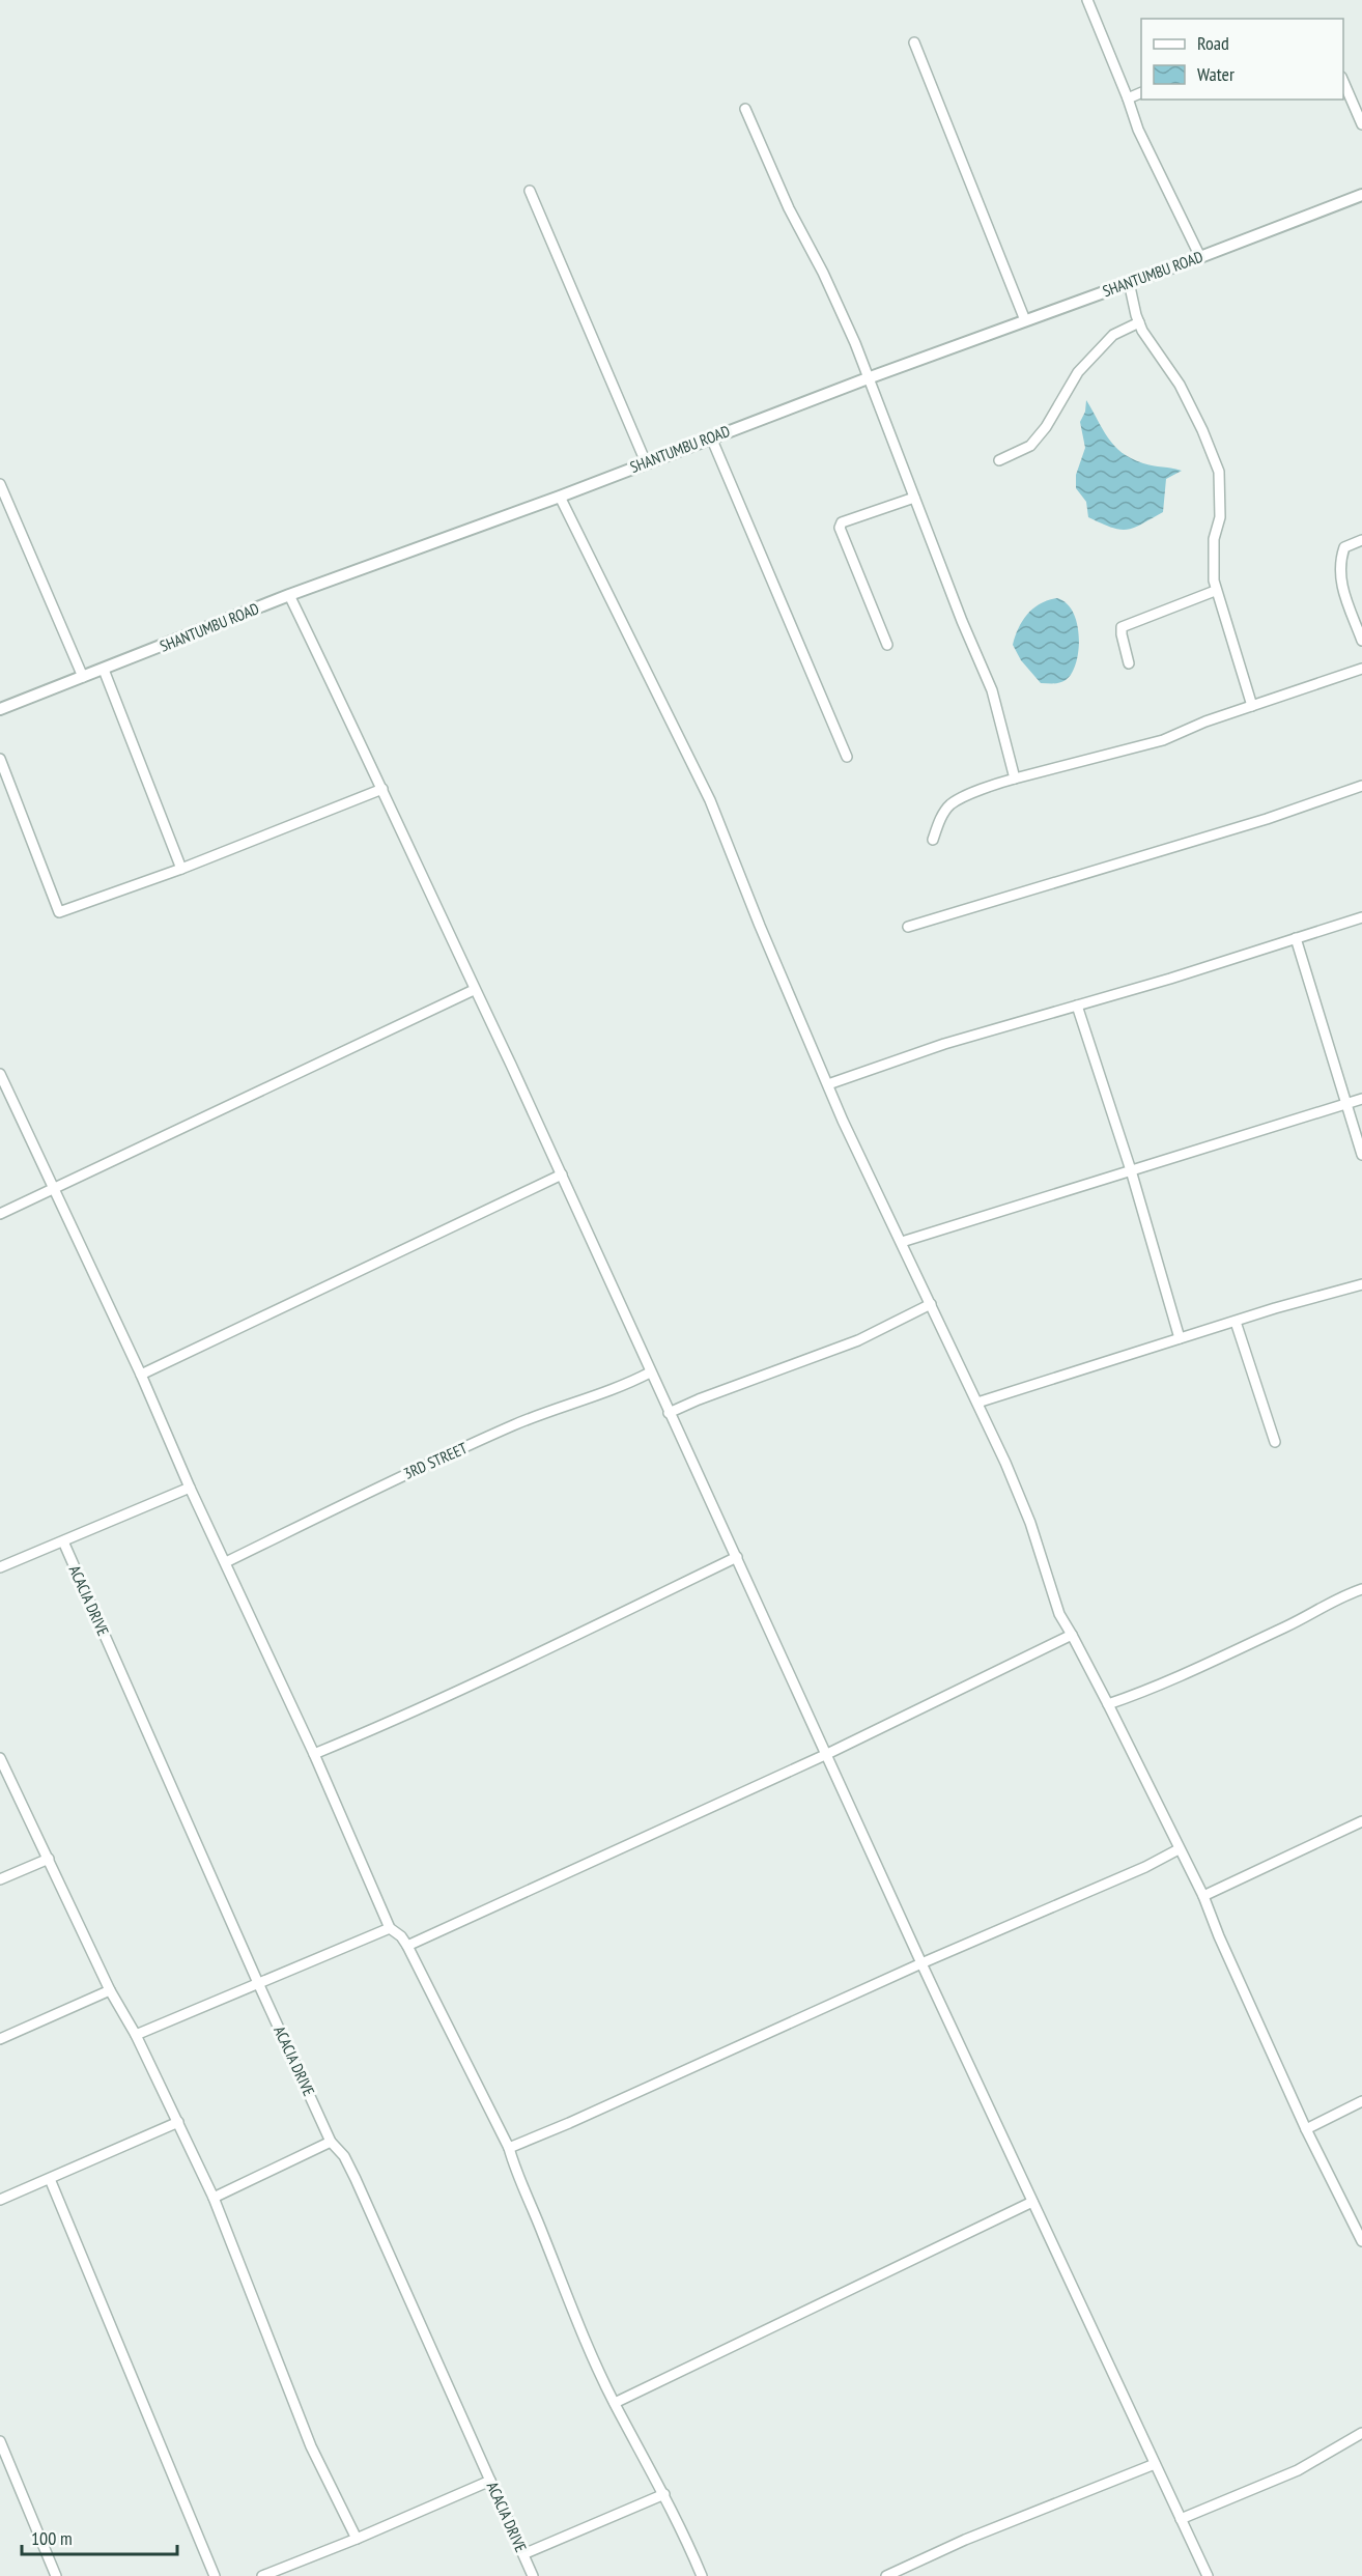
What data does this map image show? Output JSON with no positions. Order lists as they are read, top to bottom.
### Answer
{
  "streets": {
    "street": ["SHANTUMBU ROAD", "3RD STREET", "ACACIA DRIVE"]
  },
  "legend": ["Road", "Water"],
  "scale_bar": "100 m"
}
